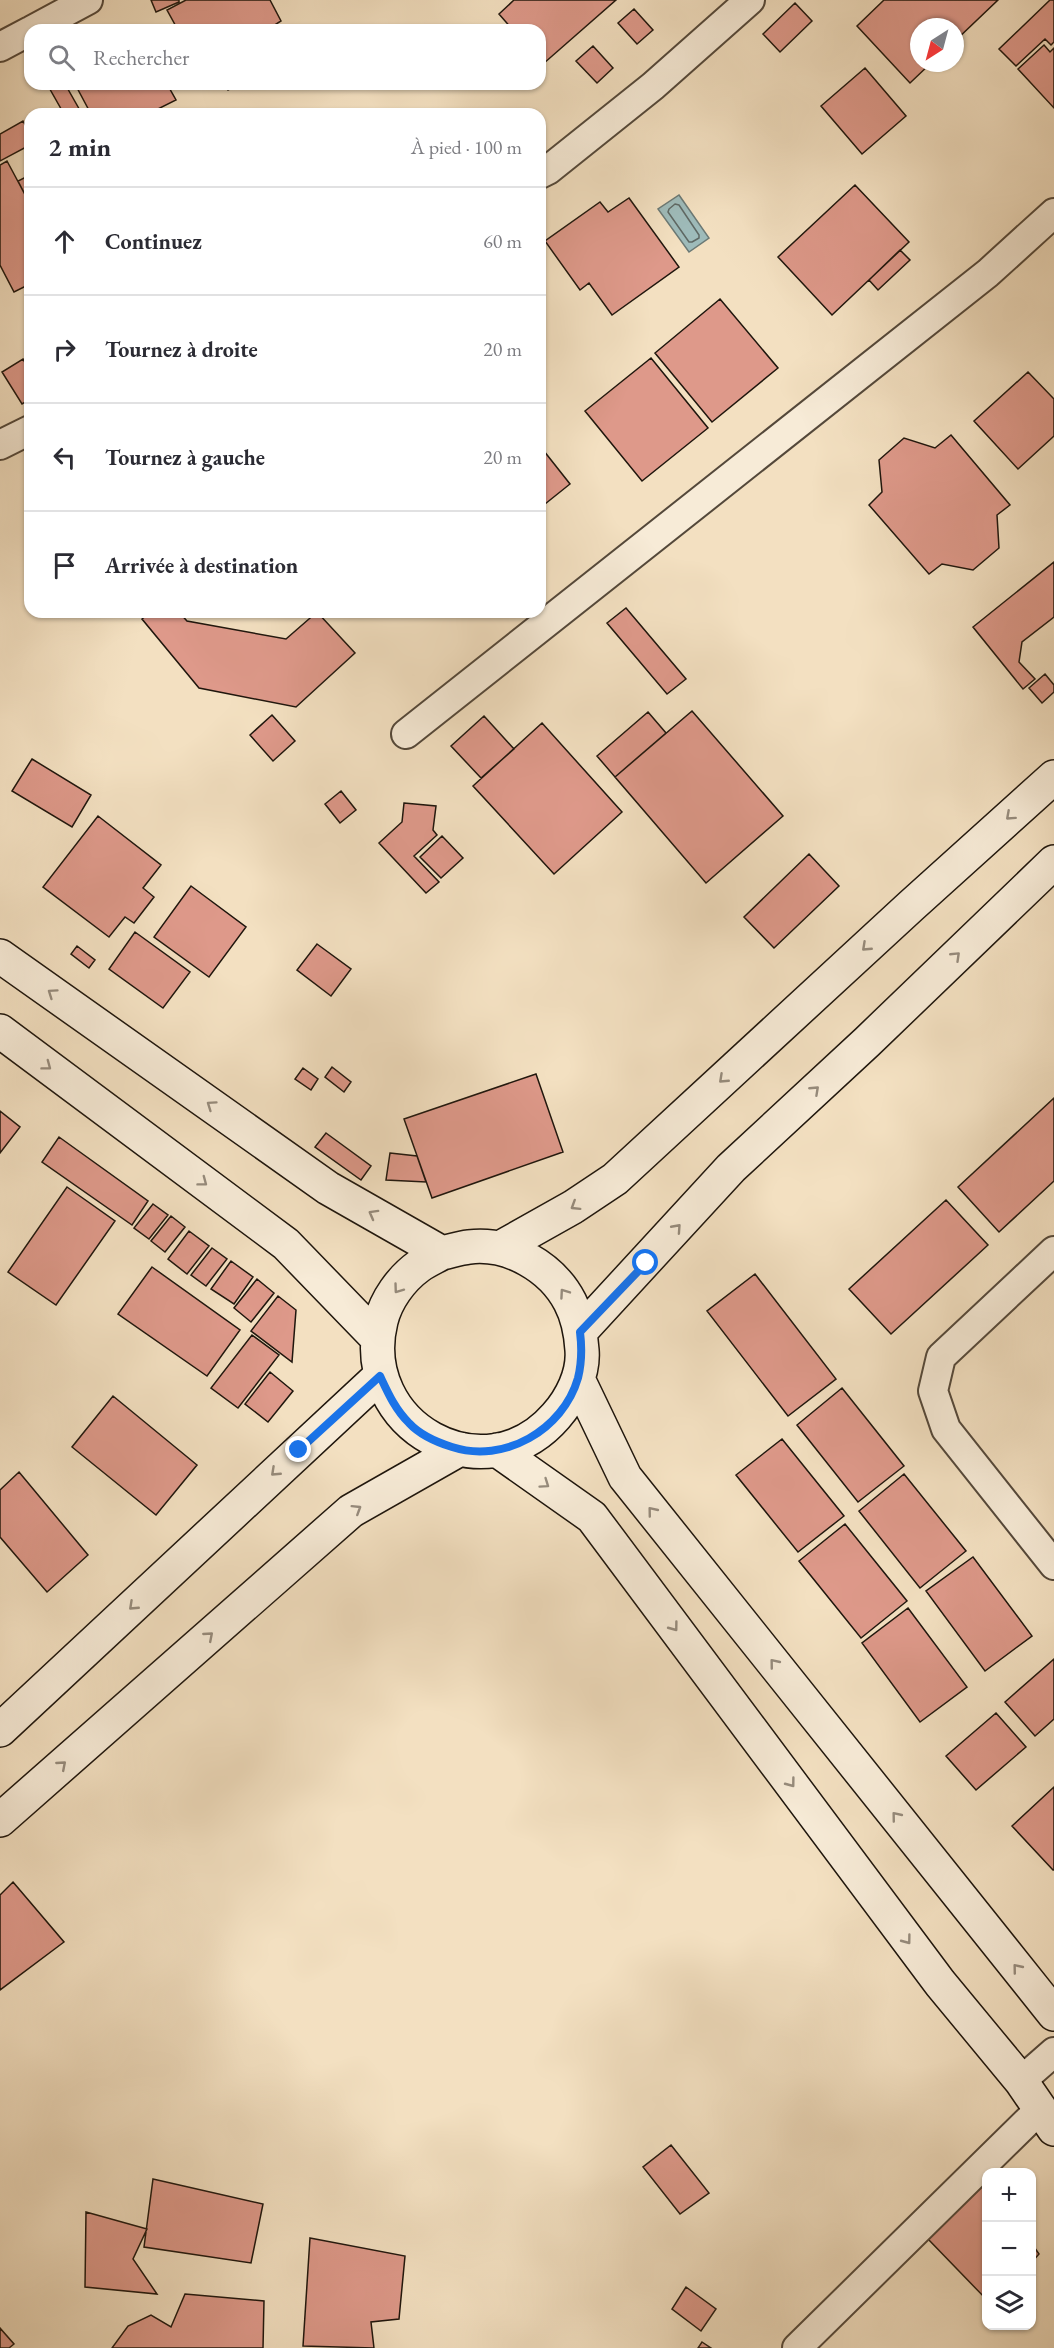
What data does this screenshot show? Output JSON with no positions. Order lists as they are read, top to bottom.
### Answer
{
  "north": "bottom left",
  "page": {
    "search": "Rechercher",
    "heading": ["2 min", "À pied · 100 m"],
    "list": [
      ["Continuez", "60 m"],
      ["Tournez à droite", "20 m"],
      ["Tournez à gauche", "20 m"],
      "Arrivée à destination"
    ],
    "map_buttons": ["+", "−"]
  }
}
